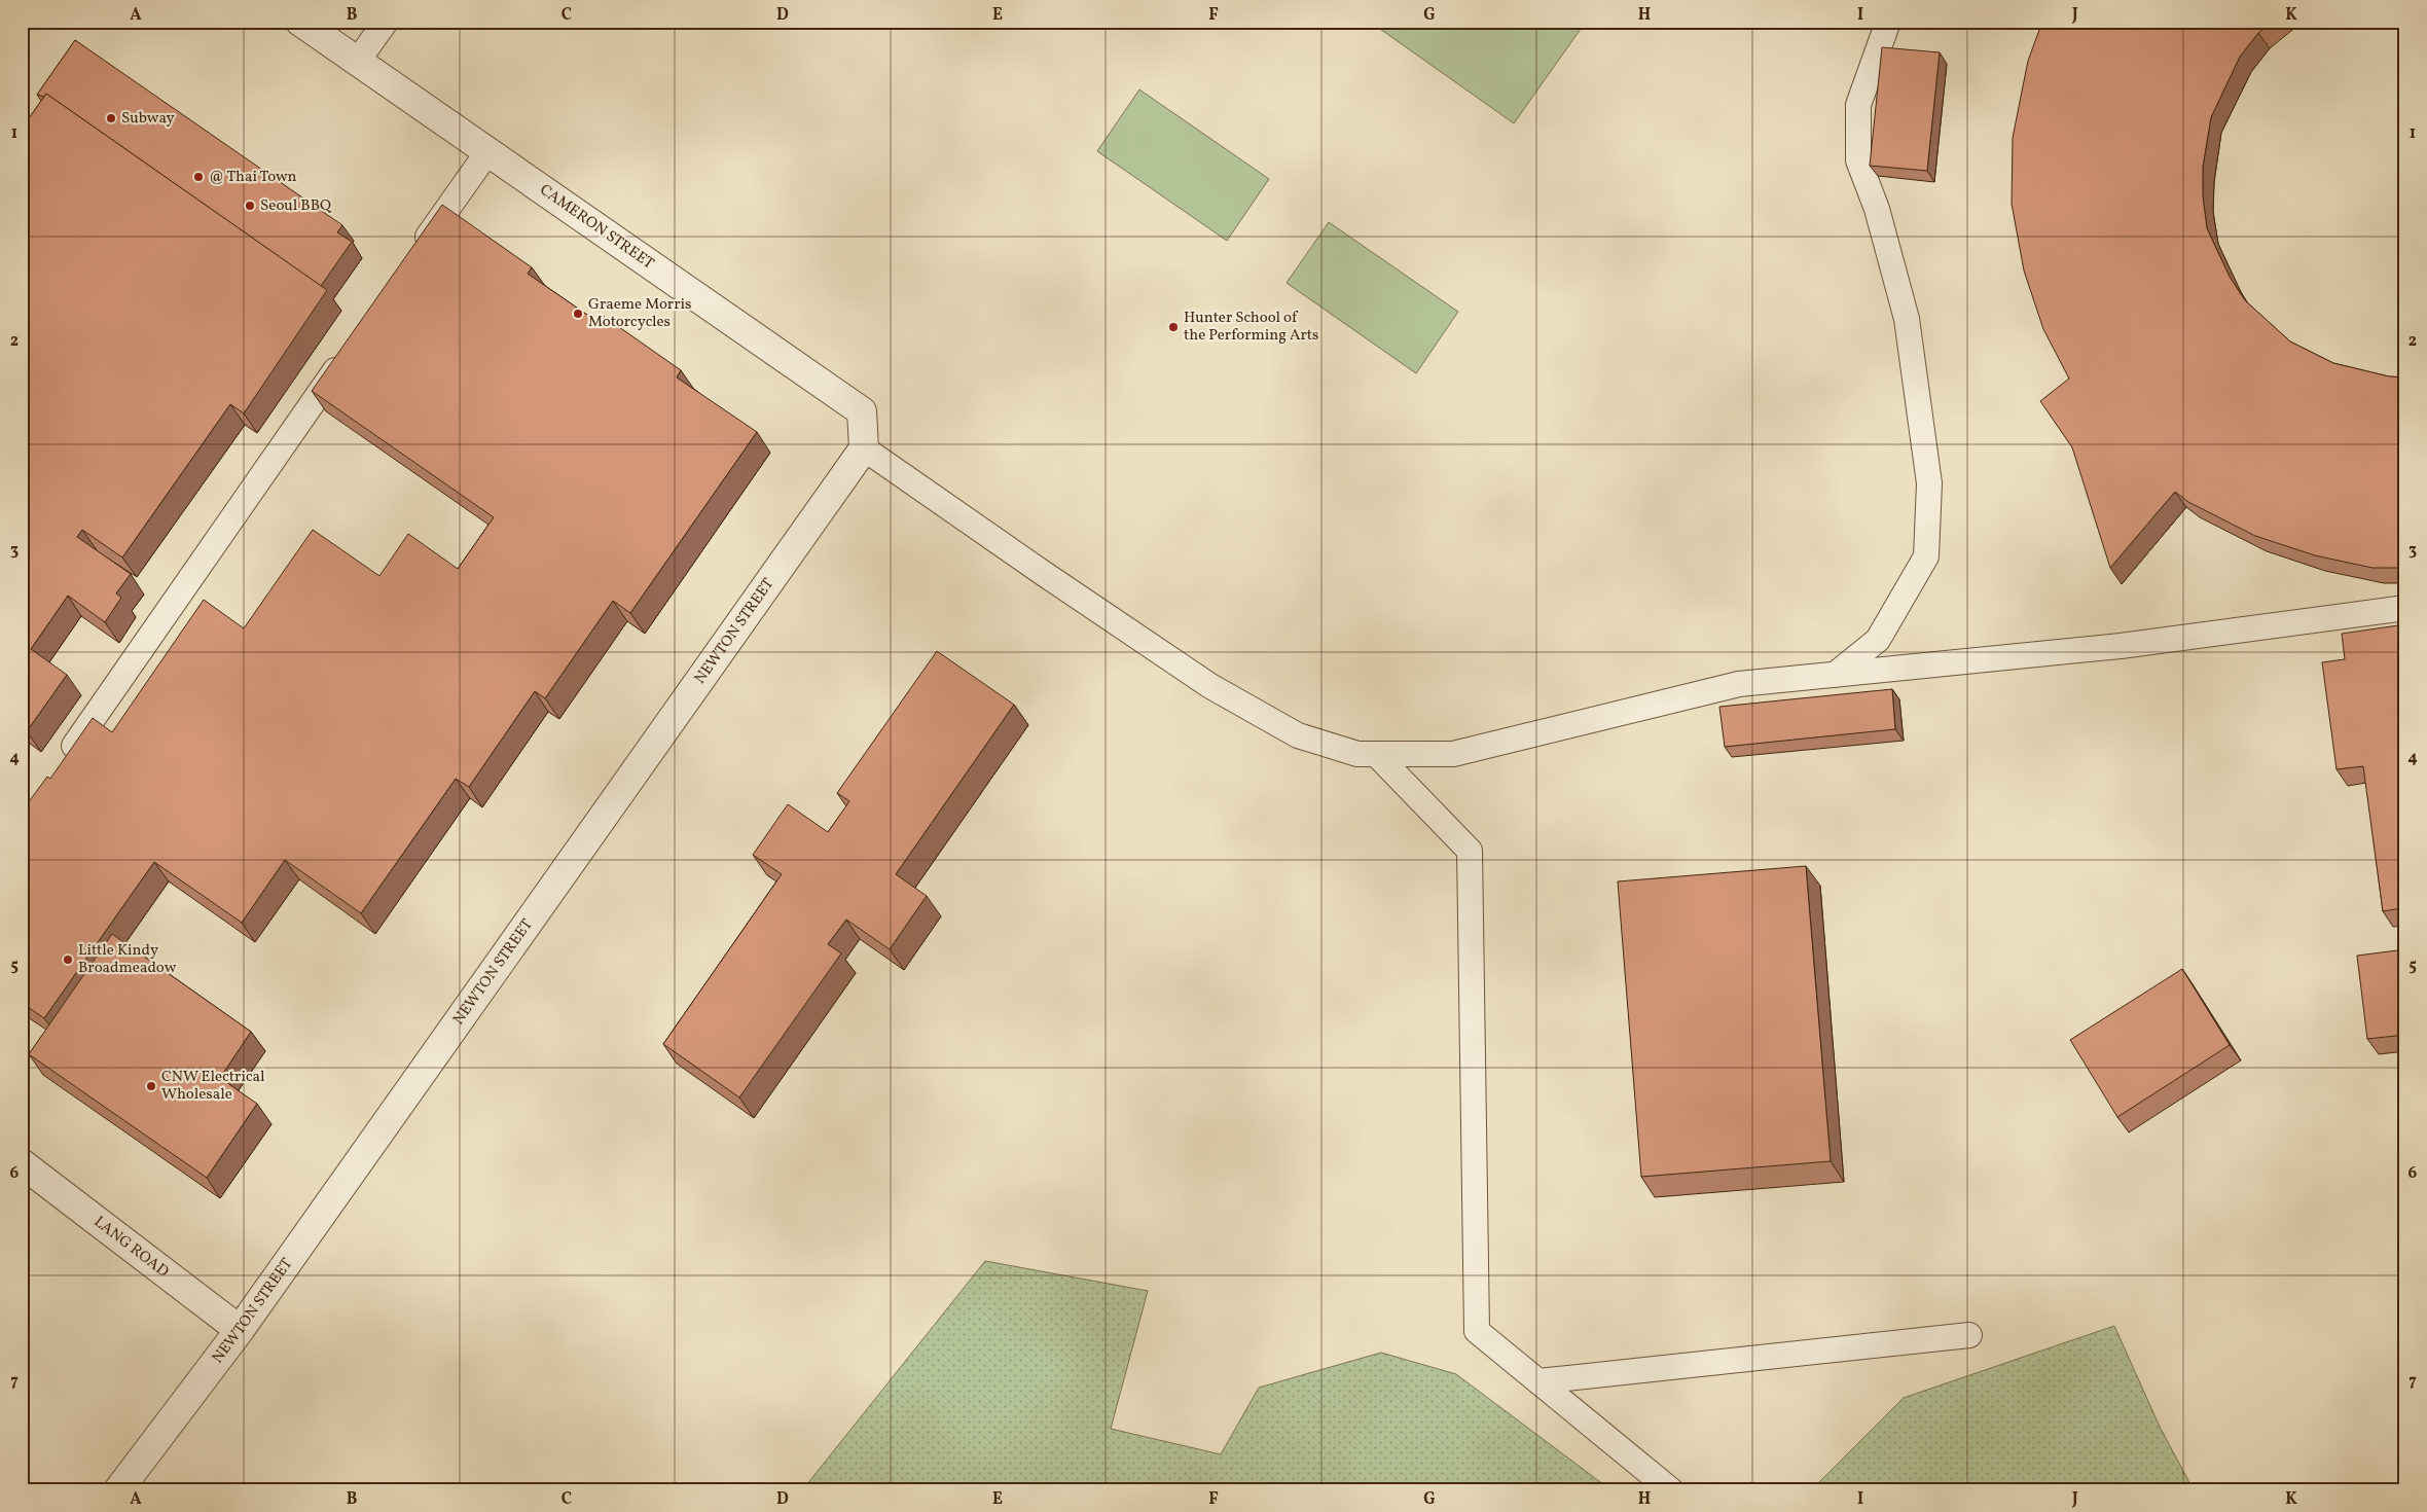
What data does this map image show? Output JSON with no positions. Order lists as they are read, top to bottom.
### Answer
{
  "streets": {
    "street": ["CAMERON STREET", "NEWTON STREET", "LANG ROAD"]
  },
  "crossings": [
    ["CAMERON STREET", "NEWTON STREET"],
    ["NEWTON STREET", "LANG ROAD"]
  ],
  "places": [
    "Subway",
    "@ Thai Town",
    "Seoul BBQ",
    "Graeme Morris Motorcycles",
    "Hunter School of the Performing Arts",
    "Little Kindy Broadmeadow",
    "CNW Electrical Wholesale"
  ],
  "grid": {
    "columns": [
      "A",
      "B",
      "C",
      "D",
      "E",
      "F",
      "G",
      "H",
      "I",
      "J",
      "K"
    ],
    "rows": [
      "1",
      "2",
      "3",
      "4",
      "5",
      "6",
      "7"
    ]
  }
}
